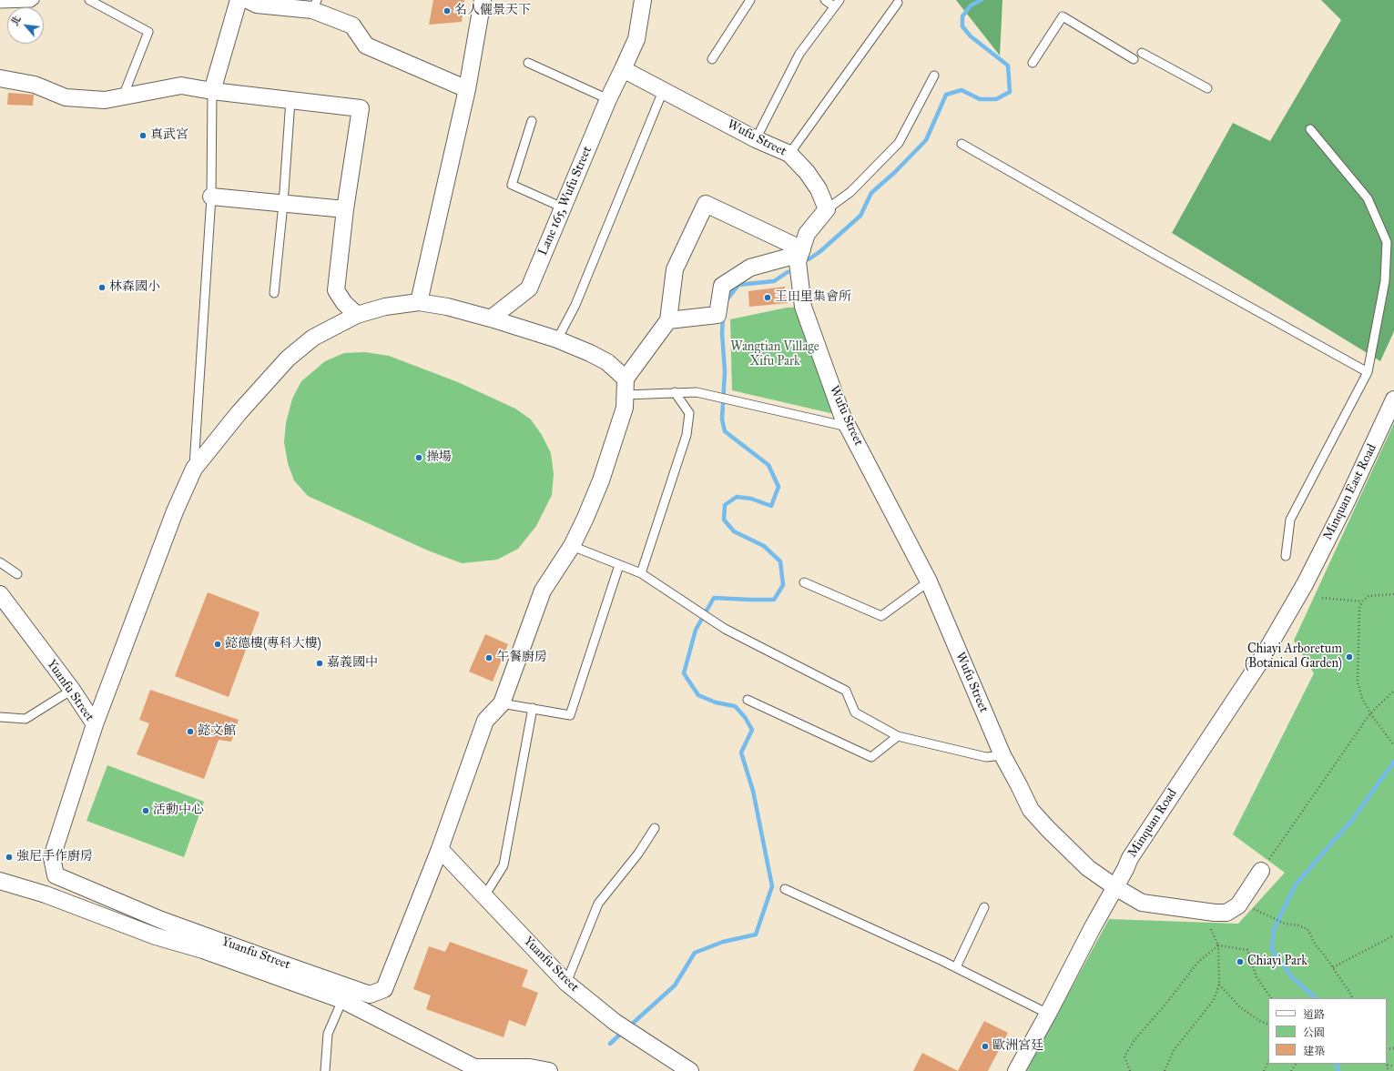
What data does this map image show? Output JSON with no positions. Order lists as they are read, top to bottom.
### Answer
{
  "streets": {
    "street": [
      "Wufu Street",
      "Lane 165, Wufu Street",
      "Minquan East Road",
      "Yuanfu Street",
      "Minquan Road"
    ]
  },
  "crossings": [
    ["Wufu Street", "Lane 165, Wufu Street"],
    ["Wufu Street", "Minquan Road"],
    ["Minquan East Road", "Minquan Road"]
  ],
  "parks": ["Wangtian Village Xifu Park"],
  "places": [
    "名人儷景天下",
    "真武宮",
    "林森國小",
    "王田里集會所",
    "操場",
    "懿德樓(專科大樓)",
    "Chiayi Arboretum (Botanical Garden)",
    "午餐廚房",
    "嘉義國中",
    "懿文館",
    "活動中心",
    "強尼手作廚房",
    "Chiayi Park",
    "歐洲宮廷"
  ],
  "legend": ["道路", "公園", "建築"],
  "north": "top left"
}
